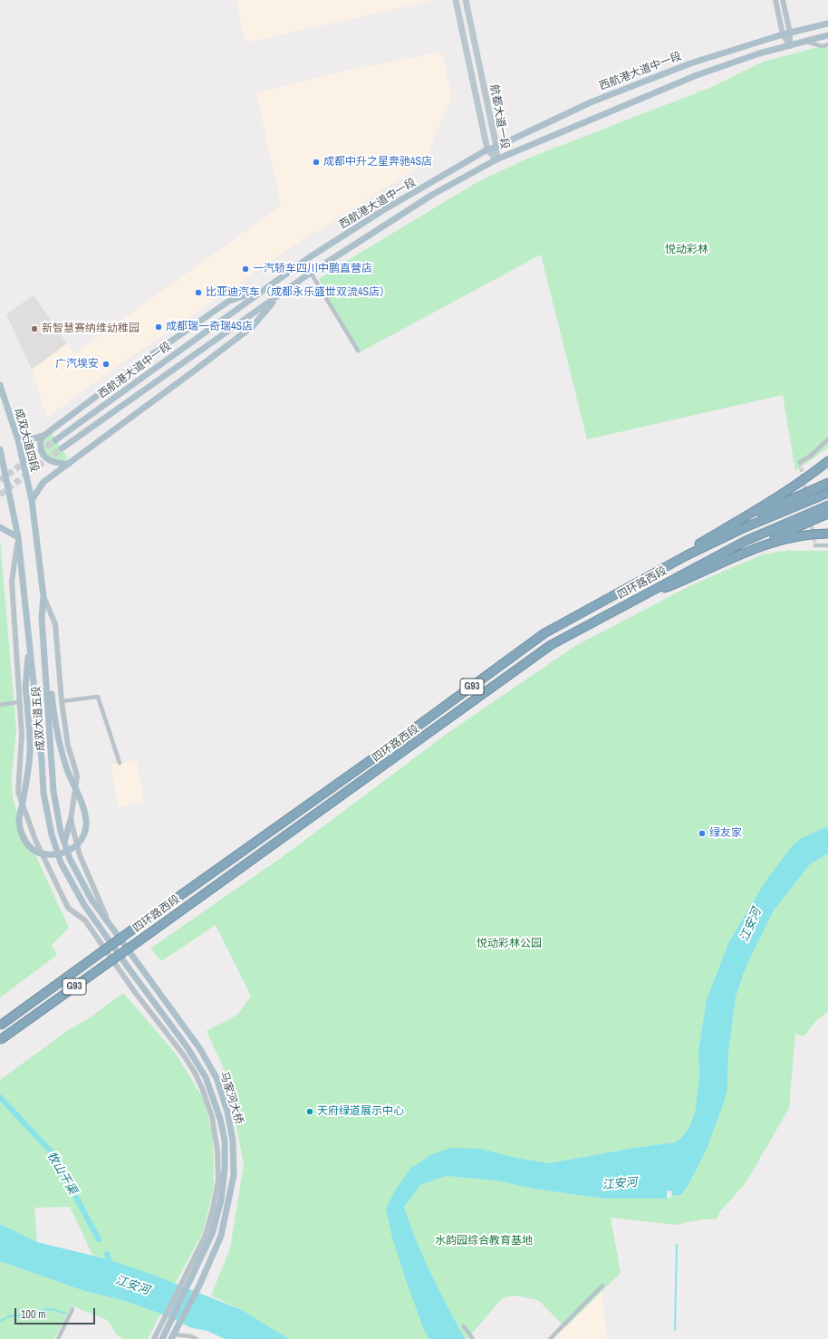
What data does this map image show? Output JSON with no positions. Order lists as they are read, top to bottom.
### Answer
{
  "streets": {
    "highway": ["四环路西段", "G93"],
    "main road": [
      "西航港大道中一段",
      "航都大道一段",
      "成双大道四段",
      "成双大道五段",
      "马家河大桥"
    ]
  },
  "crossings": [
    ["西航港大道中一段", "航都大道一段"],
    ["成双大道四段", "成双大道五段"],
    ["成双大道五段", "马家河大桥"]
  ],
  "water": ["江安河", "牧山干渠"],
  "parks": ["悦动彩林", "悦动彩林公园", "水韵园综合教育基地"],
  "places": [
    "成都中升之星奔驰4S店",
    "一汽轿车四川中鹏直营店",
    "比亚迪汽车（成都永乐盛世双流4S店）",
    "成都瑞一奇瑞4S店",
    "新智慧赛纳维幼稚园",
    "广汽埃安",
    "绿友家",
    "天府绿道展示中心"
  ],
  "scale_bar": "100 m"
}
